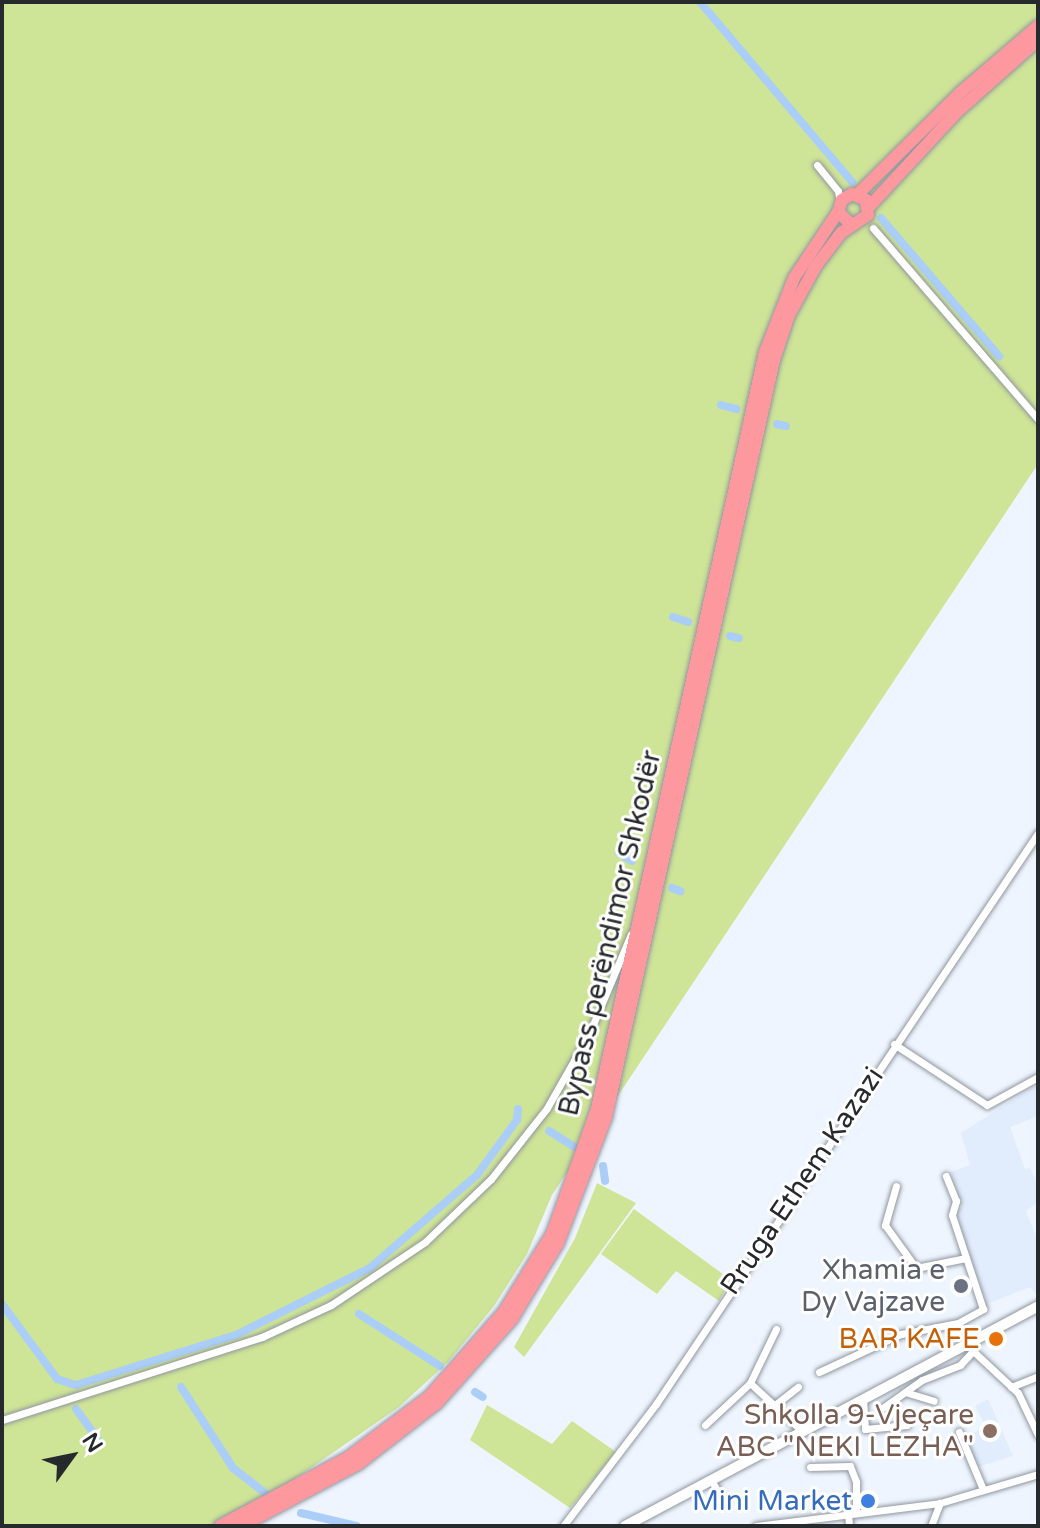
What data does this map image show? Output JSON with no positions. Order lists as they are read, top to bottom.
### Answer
{
  "streets": {
    "highway": ["Bypass perëndimor Shkodër"],
    "street": ["Rruga Ethem Kazazi"]
  },
  "places": [
    "Xhamia e Dy Vajzave",
    "BAR KAFE",
    "Shkolla 9-Vjeçare ABC \"NEKI LEZHA\"",
    "Mini Market"
  ],
  "north": "top right"
}
